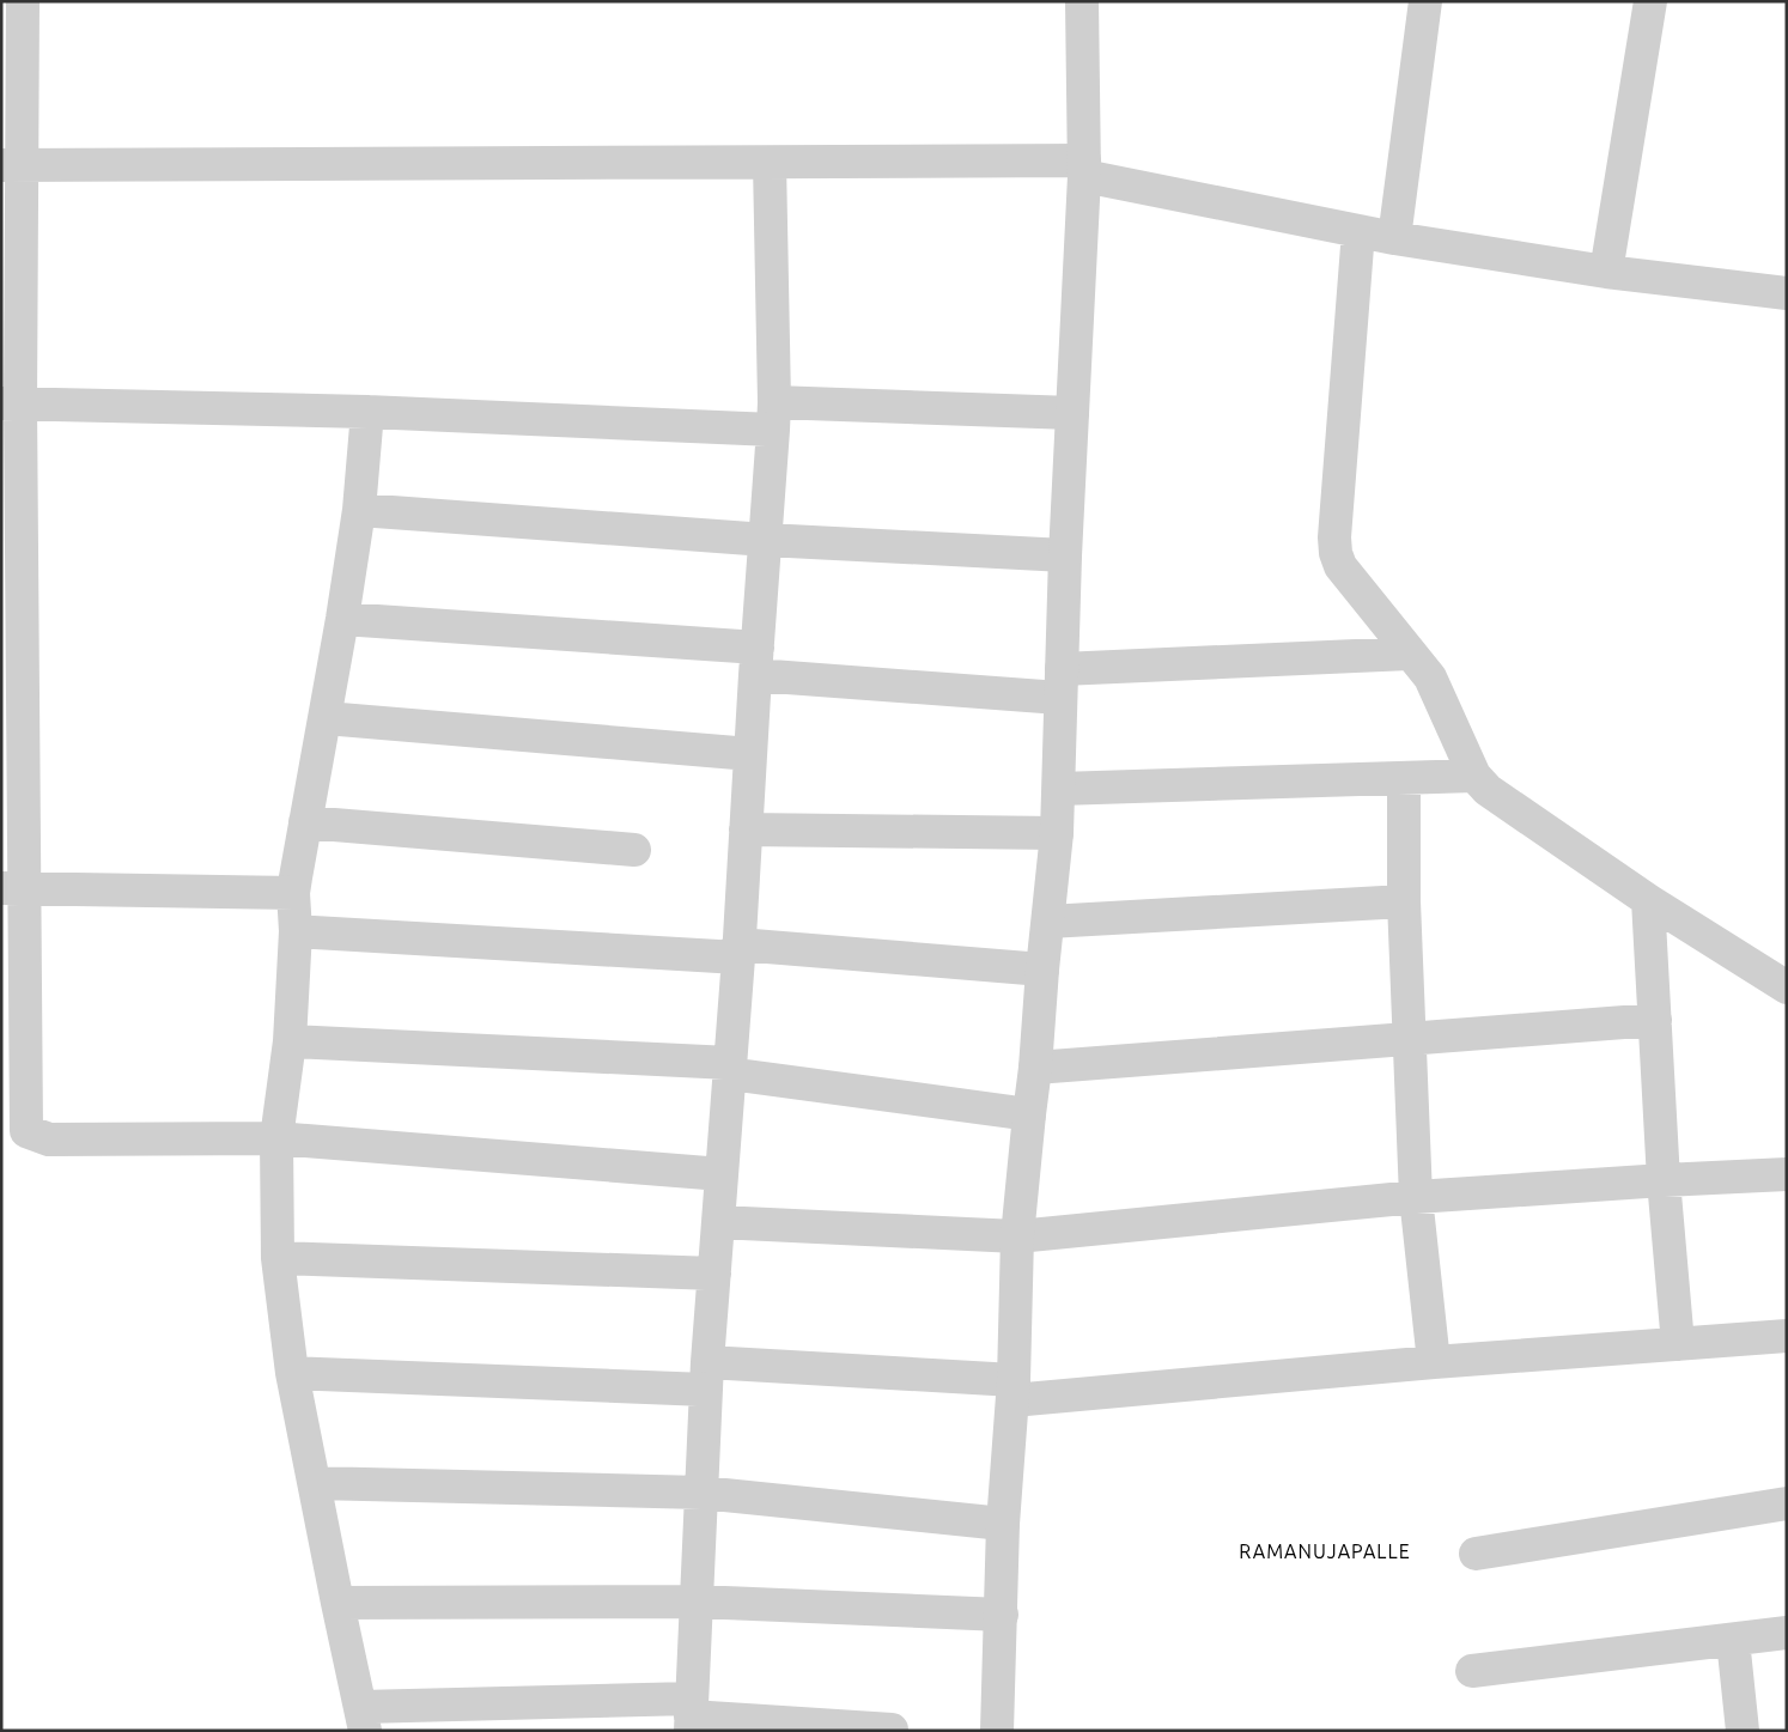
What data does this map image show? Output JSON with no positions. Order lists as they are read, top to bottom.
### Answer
{
  "districts": ["RAMANUJAPALLE"]
}
